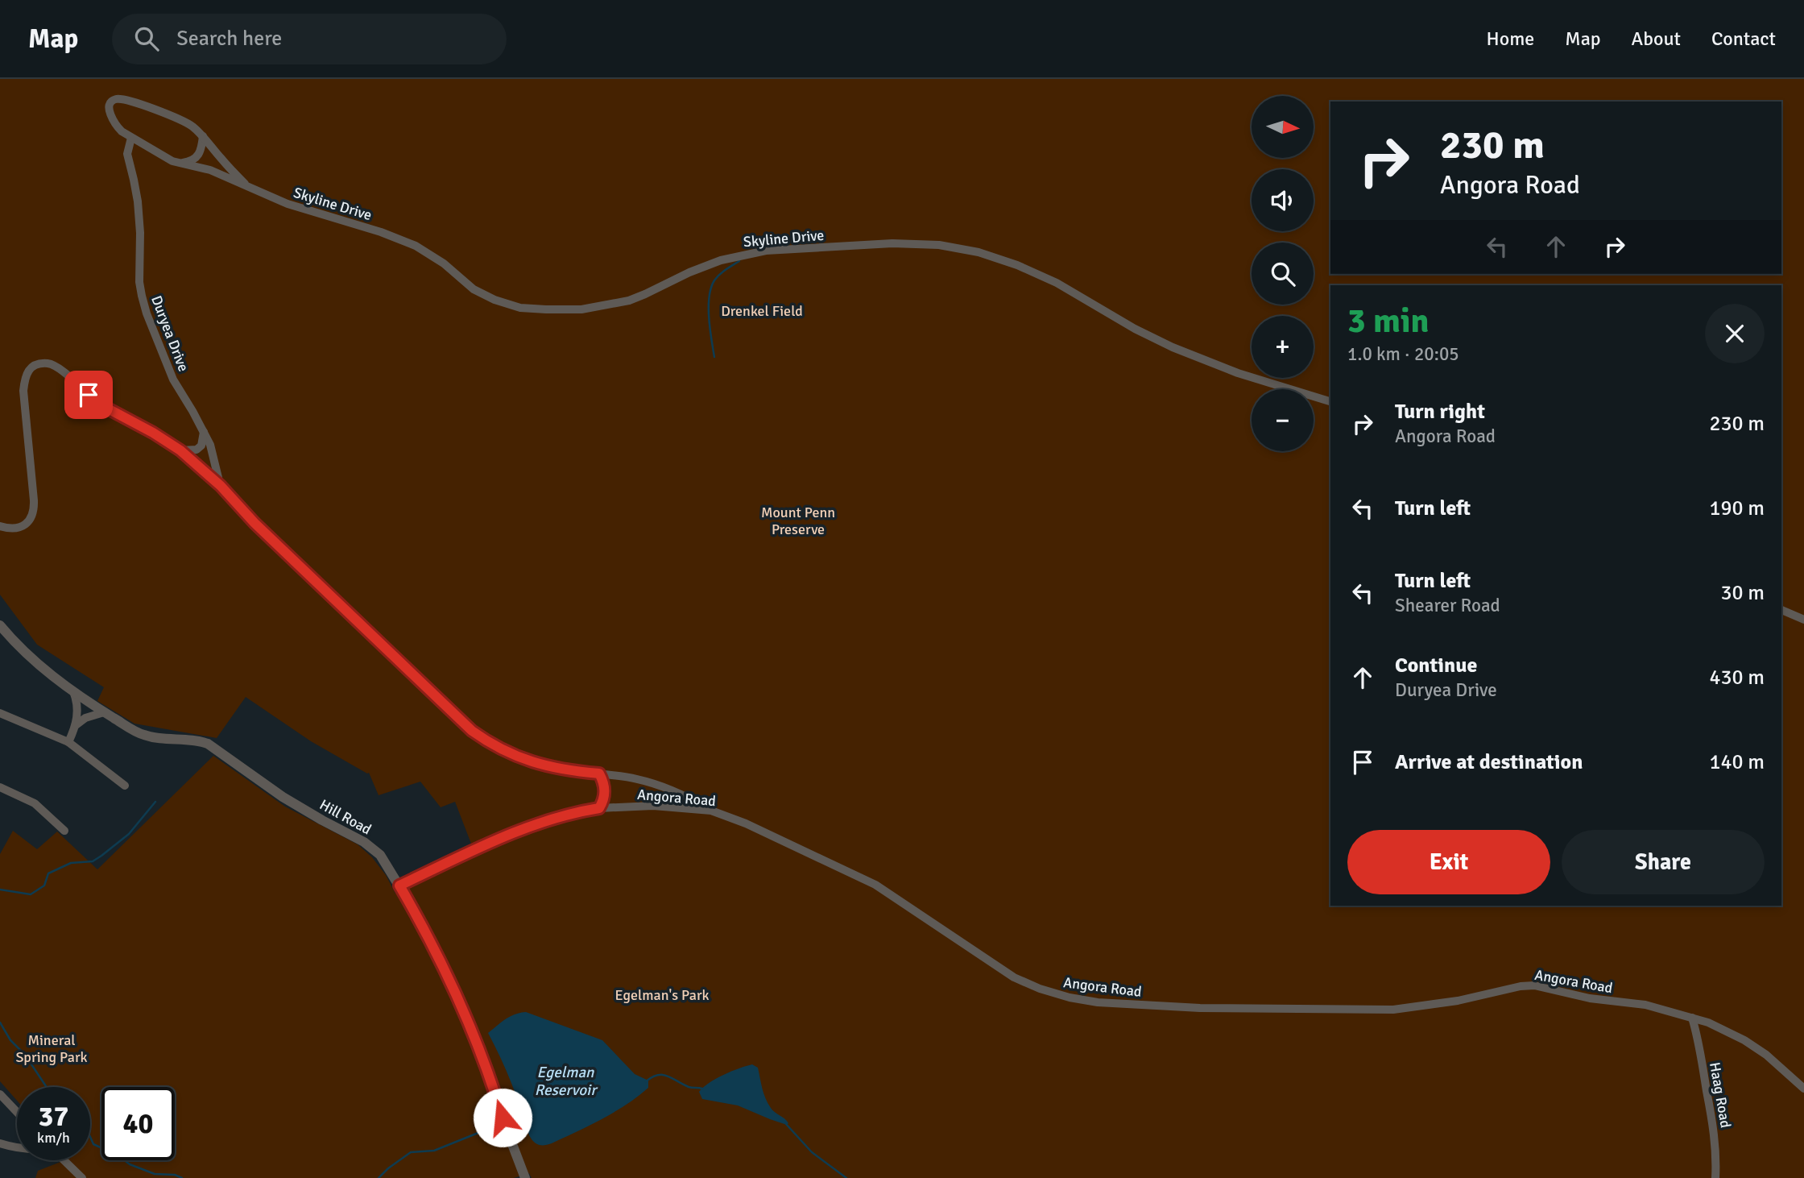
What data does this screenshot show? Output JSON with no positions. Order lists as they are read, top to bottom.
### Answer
{
  "streets": {
    "street": [
      "Skyline Drive",
      "Duryea Drive",
      "Angora Road",
      "Hill Road",
      "Haag Road"
    ]
  },
  "crossings": [
    ["Skyline Drive", "Duryea Drive"],
    ["Angora Road", "Hill Road"],
    ["Angora Road", "Haag Road"]
  ],
  "water": ["Egelman Reservoir"],
  "parks": [
    "Drenkel Field",
    "Mount Penn Preserve",
    "Egelman's Park",
    "Mineral Spring Park"
  ],
  "north": "right",
  "page": {
    "header": "Map",
    "search": "Search here",
    "nav": [
      "Home",
      "Map",
      "About",
      "Contact"
    ],
    "map_buttons": ["+", "−"],
    "turn": ["230 m", "Angora Road"],
    "heading": ["3 min", "1.0 km · 20:05"],
    "list": [
      {
        "name": "Turn right",
        "note": "Angora Road",
        "value": "230 m"
      },
      {
        "name": "Turn left",
        "value": "190 m"
      },
      {
        "name": "Turn left",
        "note": "Shearer Road",
        "value": "30 m"
      },
      {
        "name": "Continue",
        "note": "Duryea Drive",
        "value": "430 m"
      },
      {
        "name": "Arrive at destination",
        "value": "140 m"
      }
    ],
    "buttons": ["Exit", "Share"],
    "speed": "37 km/h",
    "limit": "40"
  }
}
